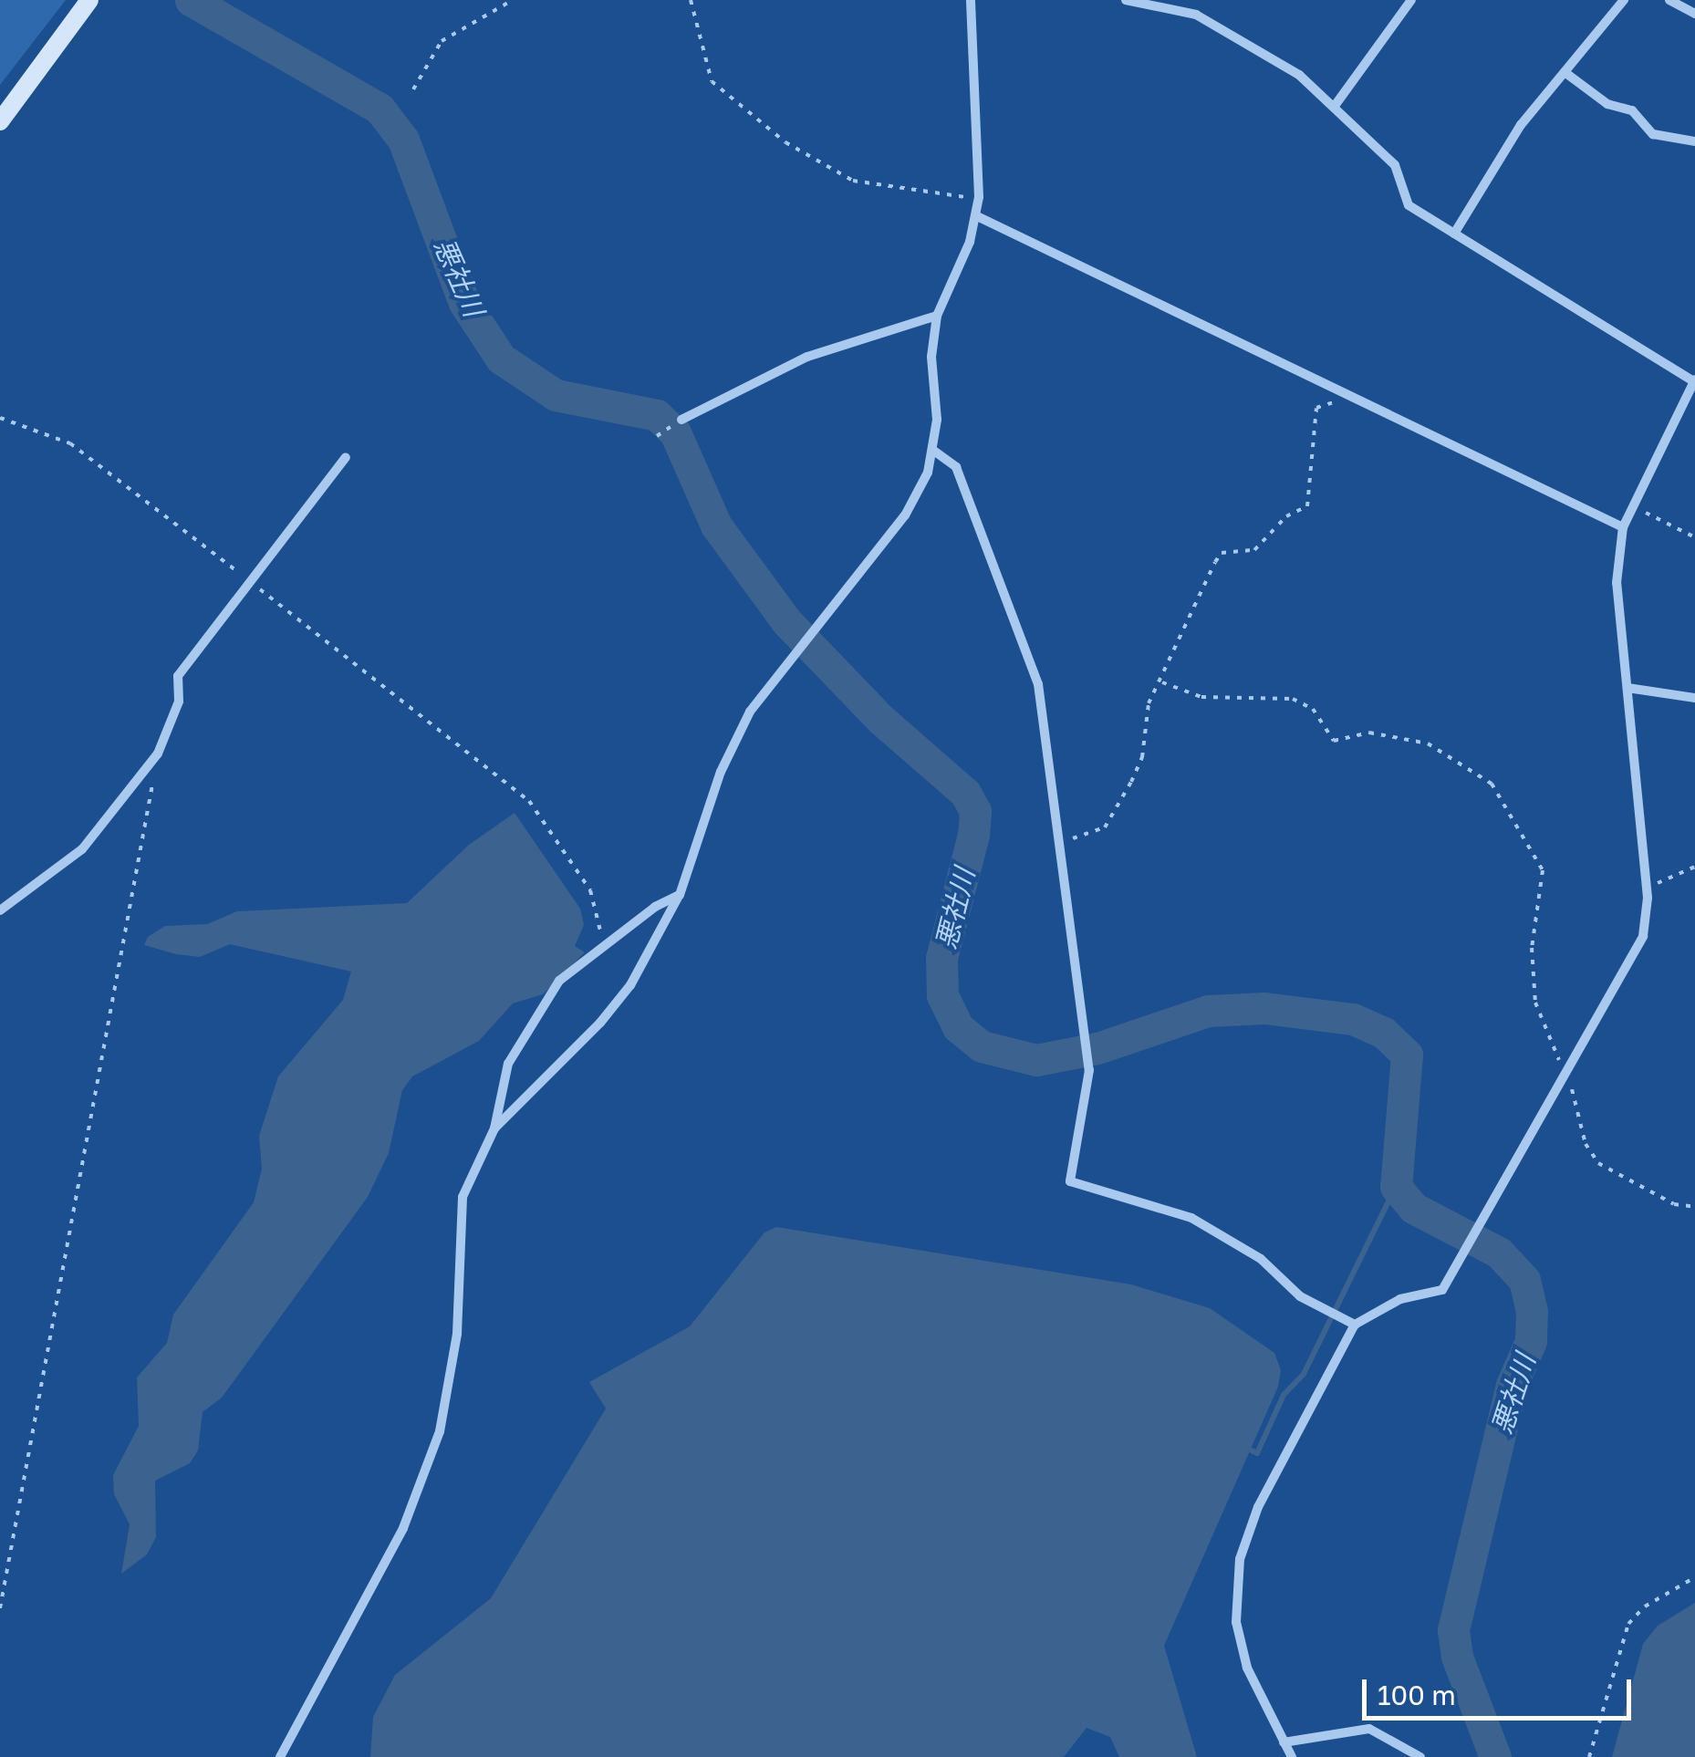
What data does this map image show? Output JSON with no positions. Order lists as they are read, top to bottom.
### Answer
{
  "water": ["悪社川"],
  "scale_bar": "100 m"
}
